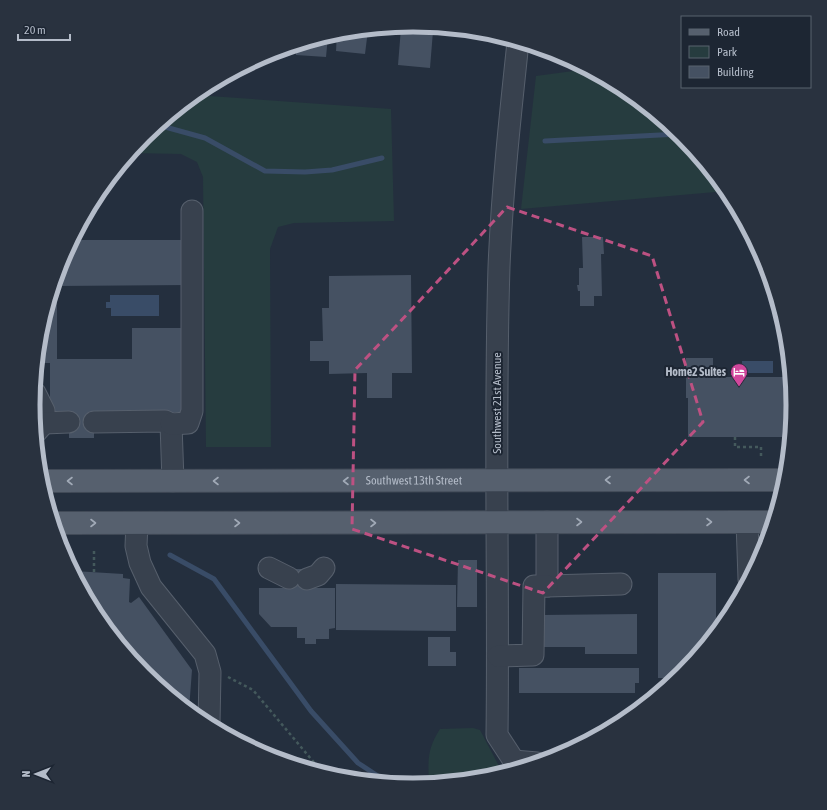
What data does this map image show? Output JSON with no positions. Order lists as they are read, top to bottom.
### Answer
{
  "streets": {
    "main road": ["Southwest 13th Street"],
    "street": ["Southwest 21st Avenue"]
  },
  "crossings": [
    ["Southwest 21st Avenue", "Southwest 13th Street"]
  ],
  "places": {
    "hotel": ["Home2 Suites"]
  },
  "legend": ["Road", "Park", "Building"],
  "scale_bar": "20 m",
  "north": "left"
}
